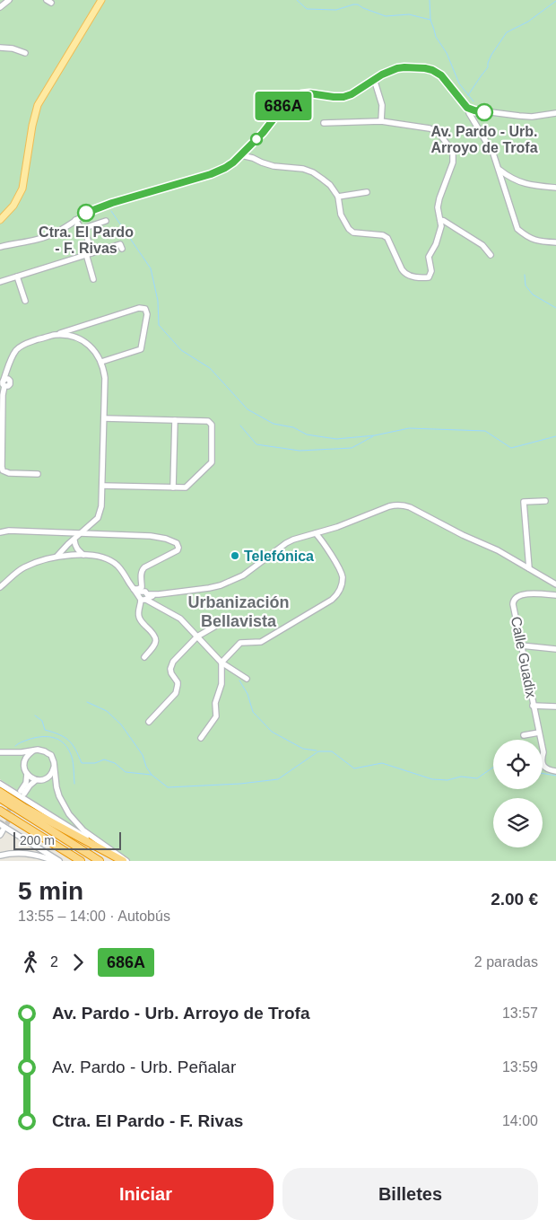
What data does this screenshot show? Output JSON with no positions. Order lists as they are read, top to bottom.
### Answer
{
  "streets": {
    "street": ["Calle Guadix"]
  },
  "districts": ["Urbanización Bellavista"],
  "places": ["Av. Pardo - Urb. Arroyo de Trofa", "Ctra. El Pardo - F. Rivas", "Telefónica"],
  "lines": ["bus line 686A"],
  "scale_bar": "200 m",
  "page": {
    "on_map": "686A",
    "scale": "200 m",
    "heading": ["5 min", "13:55 – 14:00 · Autobús", "2.00 €"],
    "legs": ["2", "686A", "2 paradas"],
    "list": [
      {
        "name": "Av. Pardo - Urb. Arroyo de Trofa",
        "value": "13:57"
      },
      {
        "name": "Av. Pardo - Urb. Peñalar",
        "value": "13:59"
      },
      {
        "name": "Ctra. El Pardo - F. Rivas",
        "value": "14:00"
      }
    ],
    "buttons": ["Iniciar", "Billetes"]
  }
}
